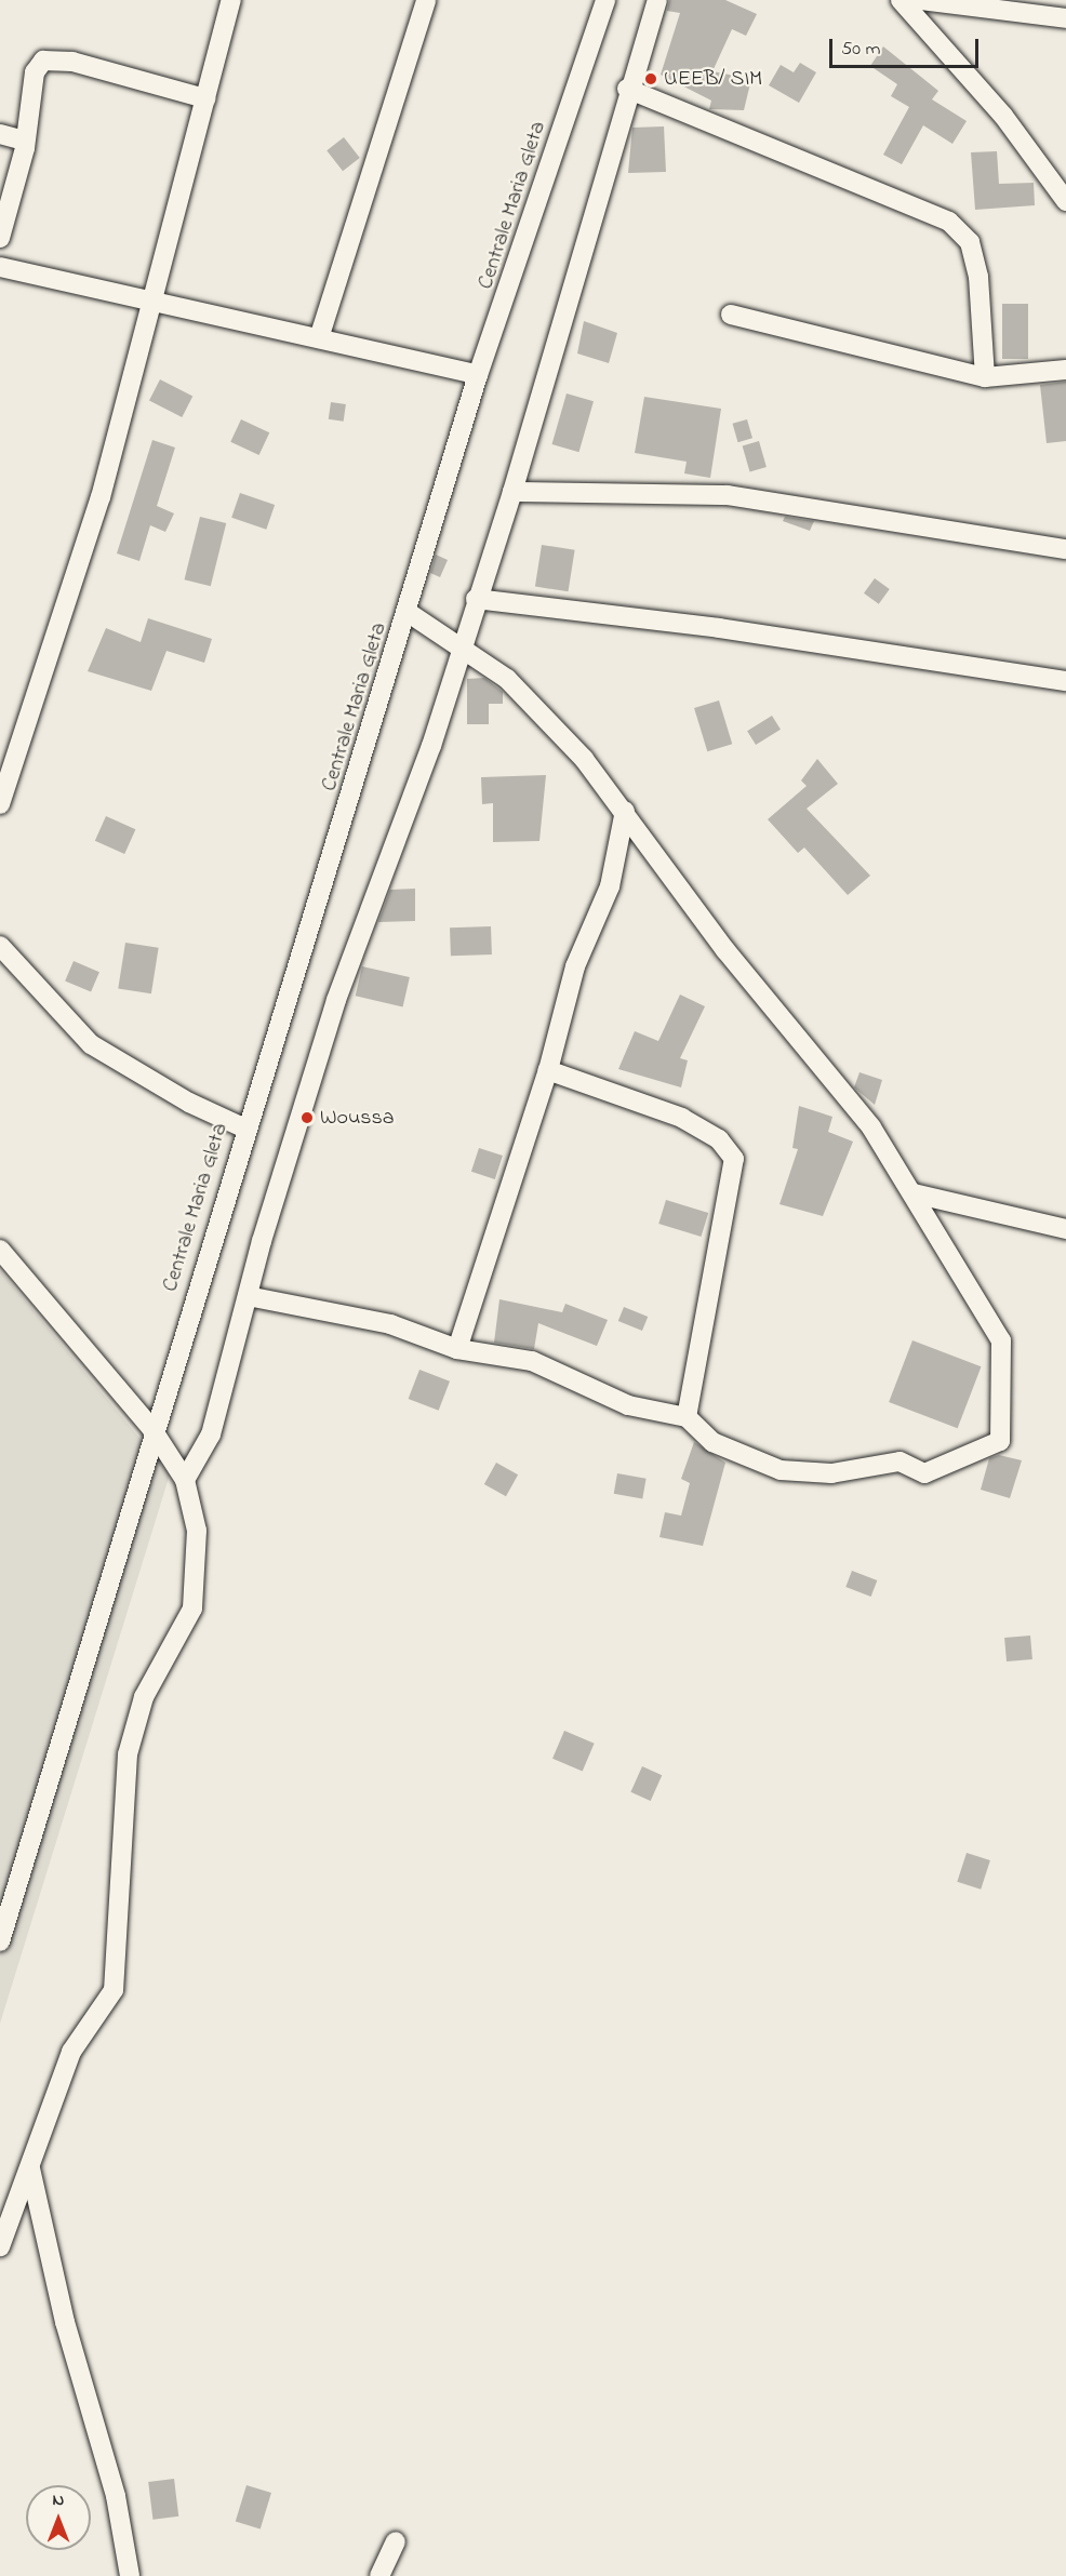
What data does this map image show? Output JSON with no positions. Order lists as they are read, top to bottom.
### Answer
{
  "streets": {
    "street": ["Centrale Maria Gleta"]
  },
  "places": ["UEEB/ SIM", "Woussa"],
  "scale_bar": "50 m",
  "north": "top"
}
